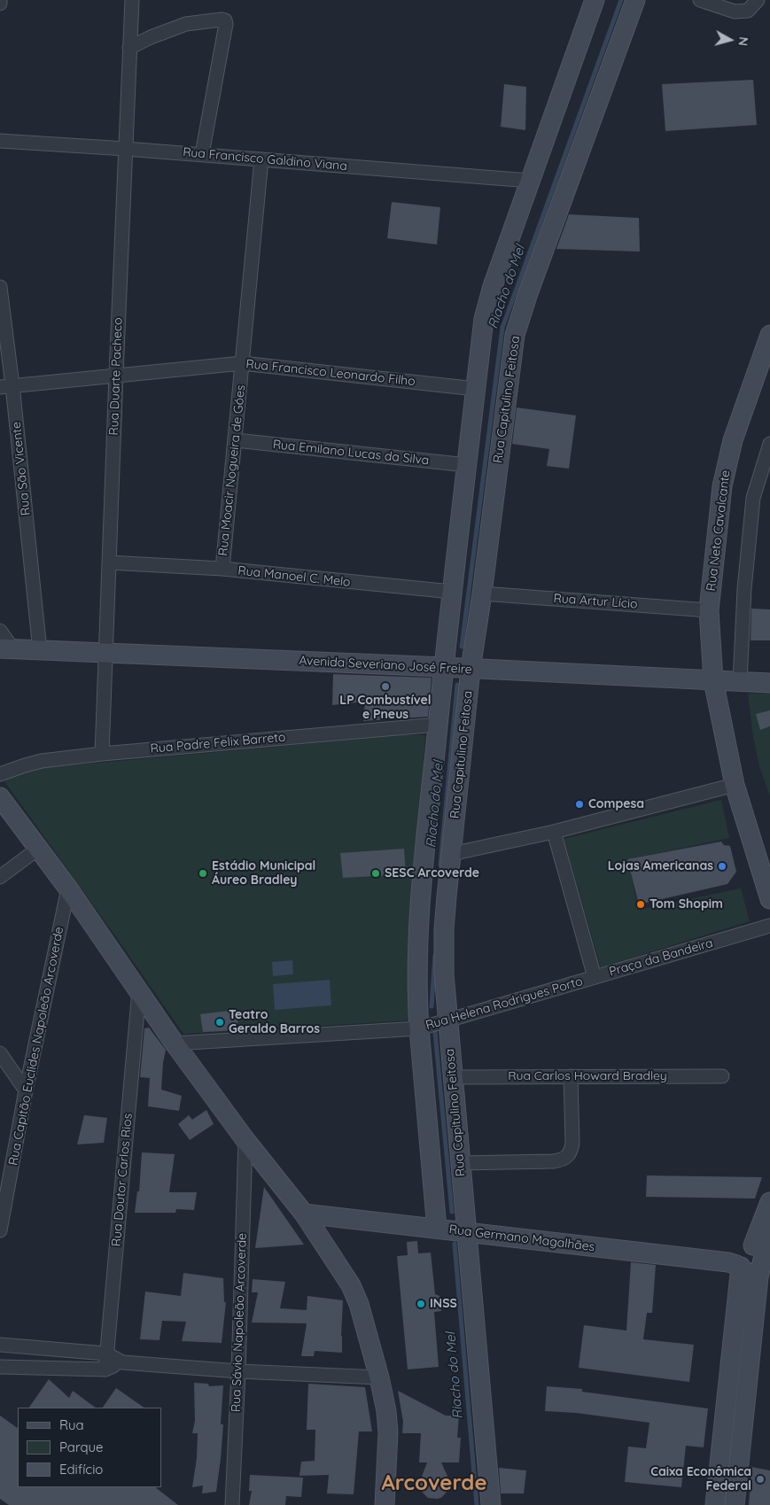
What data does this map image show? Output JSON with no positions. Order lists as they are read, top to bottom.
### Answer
{
  "streets": {
    "street": [
      "Rua Francisco Galdino Viana",
      "Rua Francisco Leonardo Filho",
      "Rua Duarte Pacheco",
      "Rua Capitulino Feitosa",
      "Rua Emilano Lucas da Silva",
      "Rua São Vicente",
      "Rua Moacir Nogueira de Góes",
      "Rua Neto Cavalcante",
      "Rua Manoel C. Melo",
      "Rua Artur Lício",
      "Avenida Severiano José Freire",
      "Rua Padre Felix Barreto",
      "Praça da Bandeira",
      "Rua Helena Rodrigues Porto",
      "Rua Capitão Euclides Napoleão Arcoverde",
      "Rua Carlos Howard Bradley",
      "Rua Doutor Carlos Rios",
      "Rua Germano Magalhães",
      "Rua Sávio Napoleão Arcoverde"
    ]
  },
  "crossings": [
    ["Rua Francisco Galdino Viana", "Rua Duarte Pacheco"],
    ["Rua Francisco Galdino Viana", "Rua Moacir Nogueira de Góes"],
    ["Rua Francisco Leonardo Filho", "Rua Duarte Pacheco"],
    ["Rua Francisco Leonardo Filho", "Rua São Vicente"],
    ["Rua Francisco Leonardo Filho", "Rua Moacir Nogueira de Góes"],
    ["Rua Duarte Pacheco", "Rua Manoel C. Melo"],
    ["Rua Duarte Pacheco", "Avenida Severiano José Freire"],
    ["Rua Duarte Pacheco", "Rua Padre Felix Barreto"],
    ["Rua Capitulino Feitosa", "Rua Artur Lício"],
    ["Rua Capitulino Feitosa", "Avenida Severiano José Freire"],
    ["Rua Capitulino Feitosa", "Rua Helena Rodrigues Porto"],
    ["Rua Capitulino Feitosa", "Rua Carlos Howard Bradley"],
    ["Rua Capitulino Feitosa", "Rua Germano Magalhães"],
    ["Rua Emilano Lucas da Silva", "Rua Moacir Nogueira de Góes"],
    ["Rua São Vicente", "Avenida Severiano José Freire"],
    ["Rua Moacir Nogueira de Góes", "Rua Manoel C. Melo"],
    ["Rua Neto Cavalcante", "Rua Artur Lício"],
    ["Rua Neto Cavalcante", "Avenida Severiano José Freire"],
    ["Praça da Bandeira", "Rua Helena Rodrigues Porto"]
  ],
  "districts": ["Arcoverde"],
  "water": ["Riacho do Mel"],
  "places": [
    "LP Combustível e Pneus",
    "Compesa",
    "Lojas Americanas",
    "Estádio Municipal Áureo Bradley",
    "SESC Arcoverde",
    "Tom Shopim",
    "Teatro Geraldo Barros",
    "INSS",
    "Caixa Econômica Federal"
  ],
  "legend": ["Rua", "Parque", "Edifício"],
  "north": "right"
}
